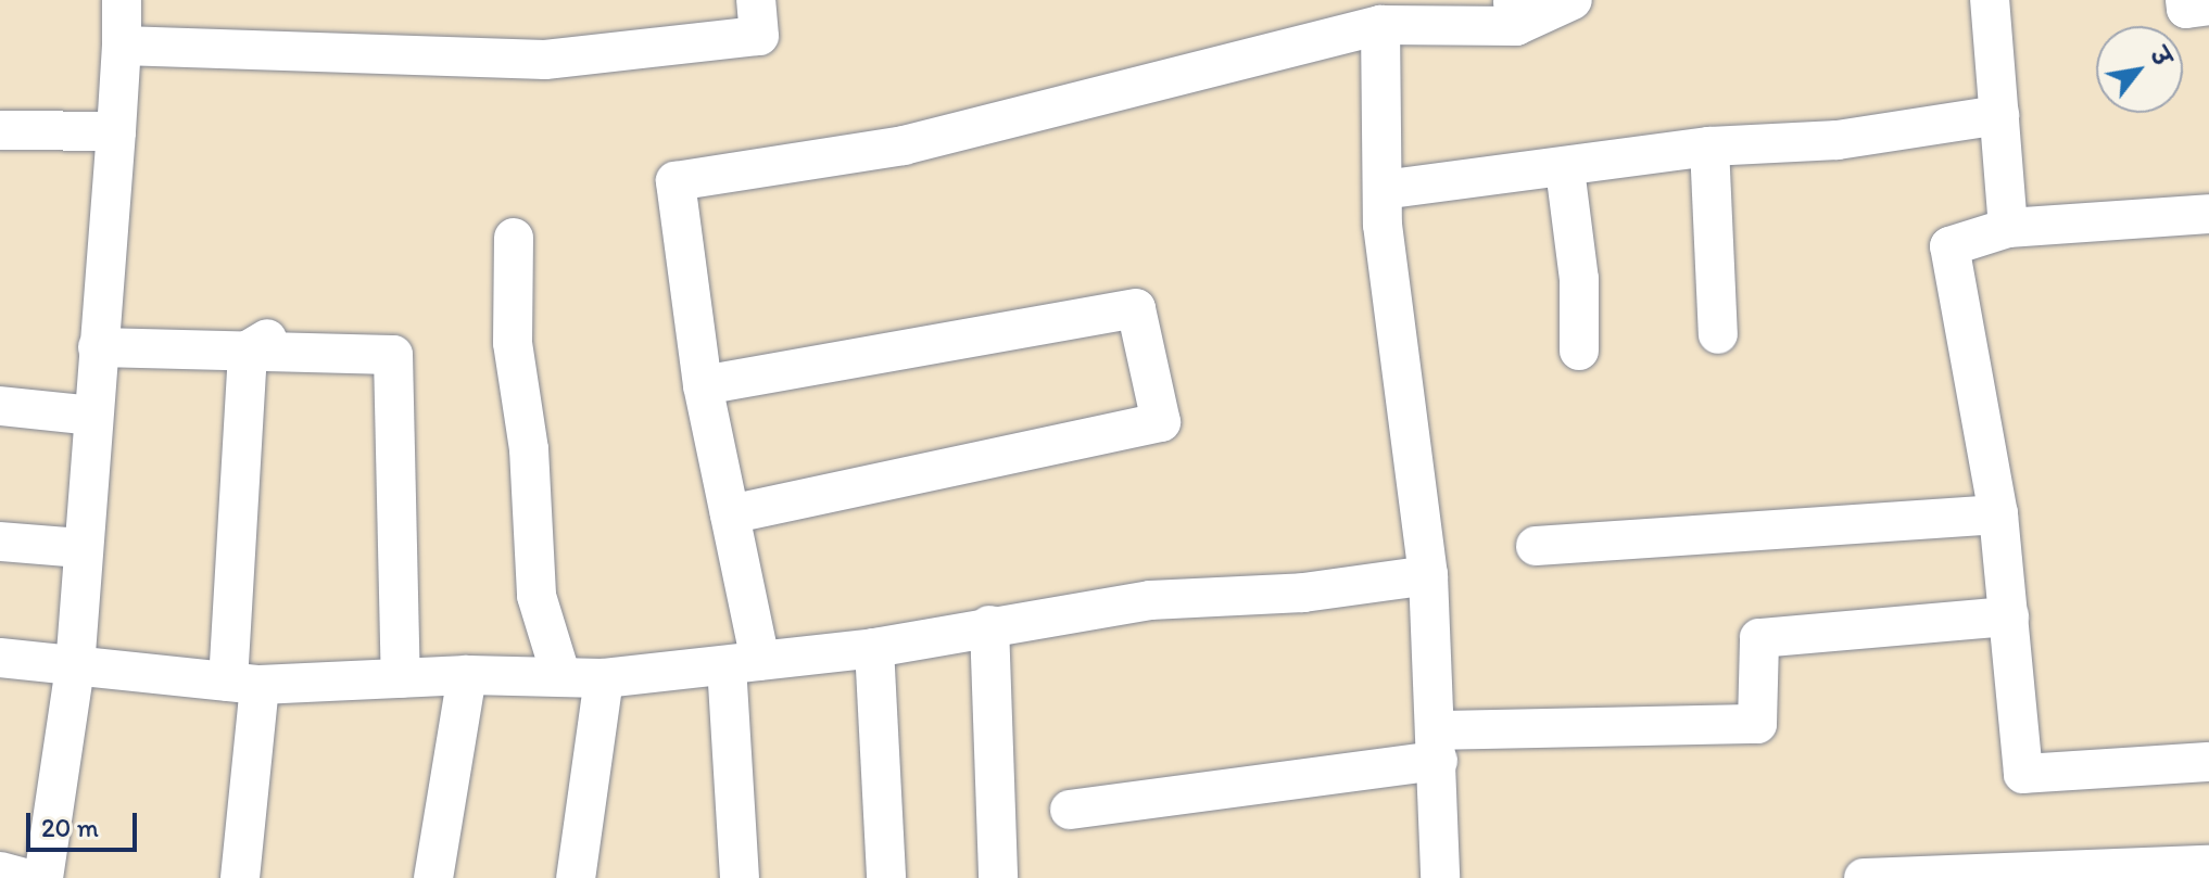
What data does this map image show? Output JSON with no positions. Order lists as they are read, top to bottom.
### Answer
{
  "scale_bar": "20 m",
  "north": "top right"
}
